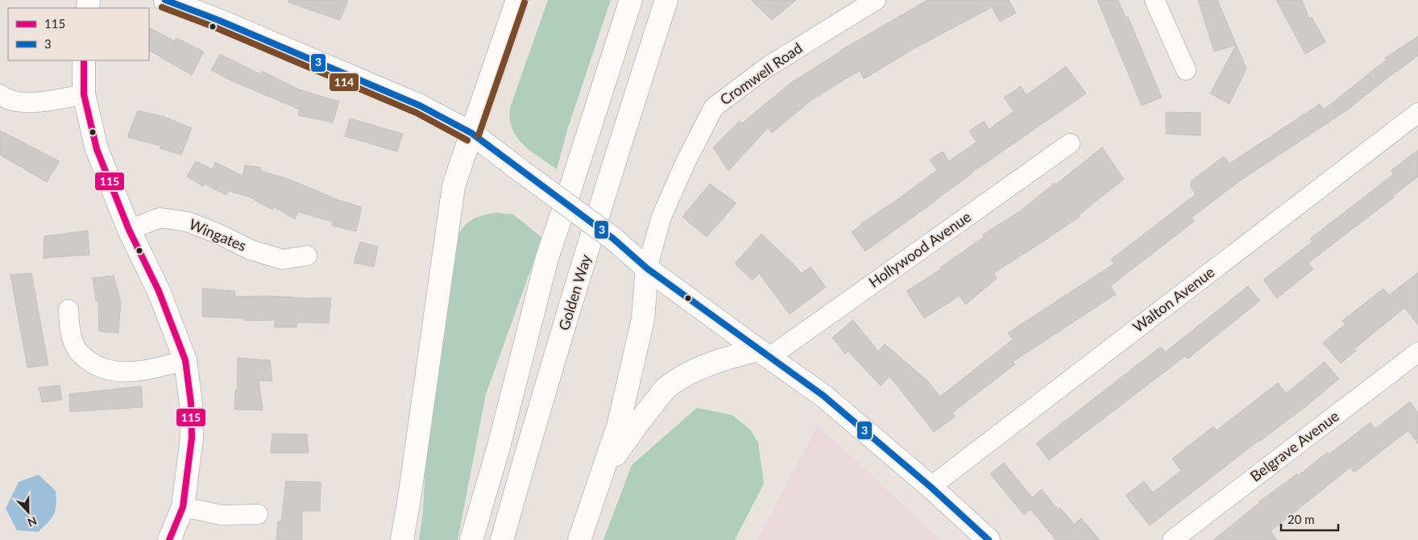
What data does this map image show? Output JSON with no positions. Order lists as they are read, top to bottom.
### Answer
{
  "streets": {
    "main road": ["Golden Way"],
    "street": [
      "Cromwell Road",
      "Wingates",
      "Hollywood Avenue",
      "Walton Avenue",
      "Belgrave Avenue"
    ]
  },
  "lines": ["transit line 3", "transit line 114", "transit line 115"],
  "legend": ["115", "3"],
  "scale_bar": "20 m",
  "north": "bottom"
}
